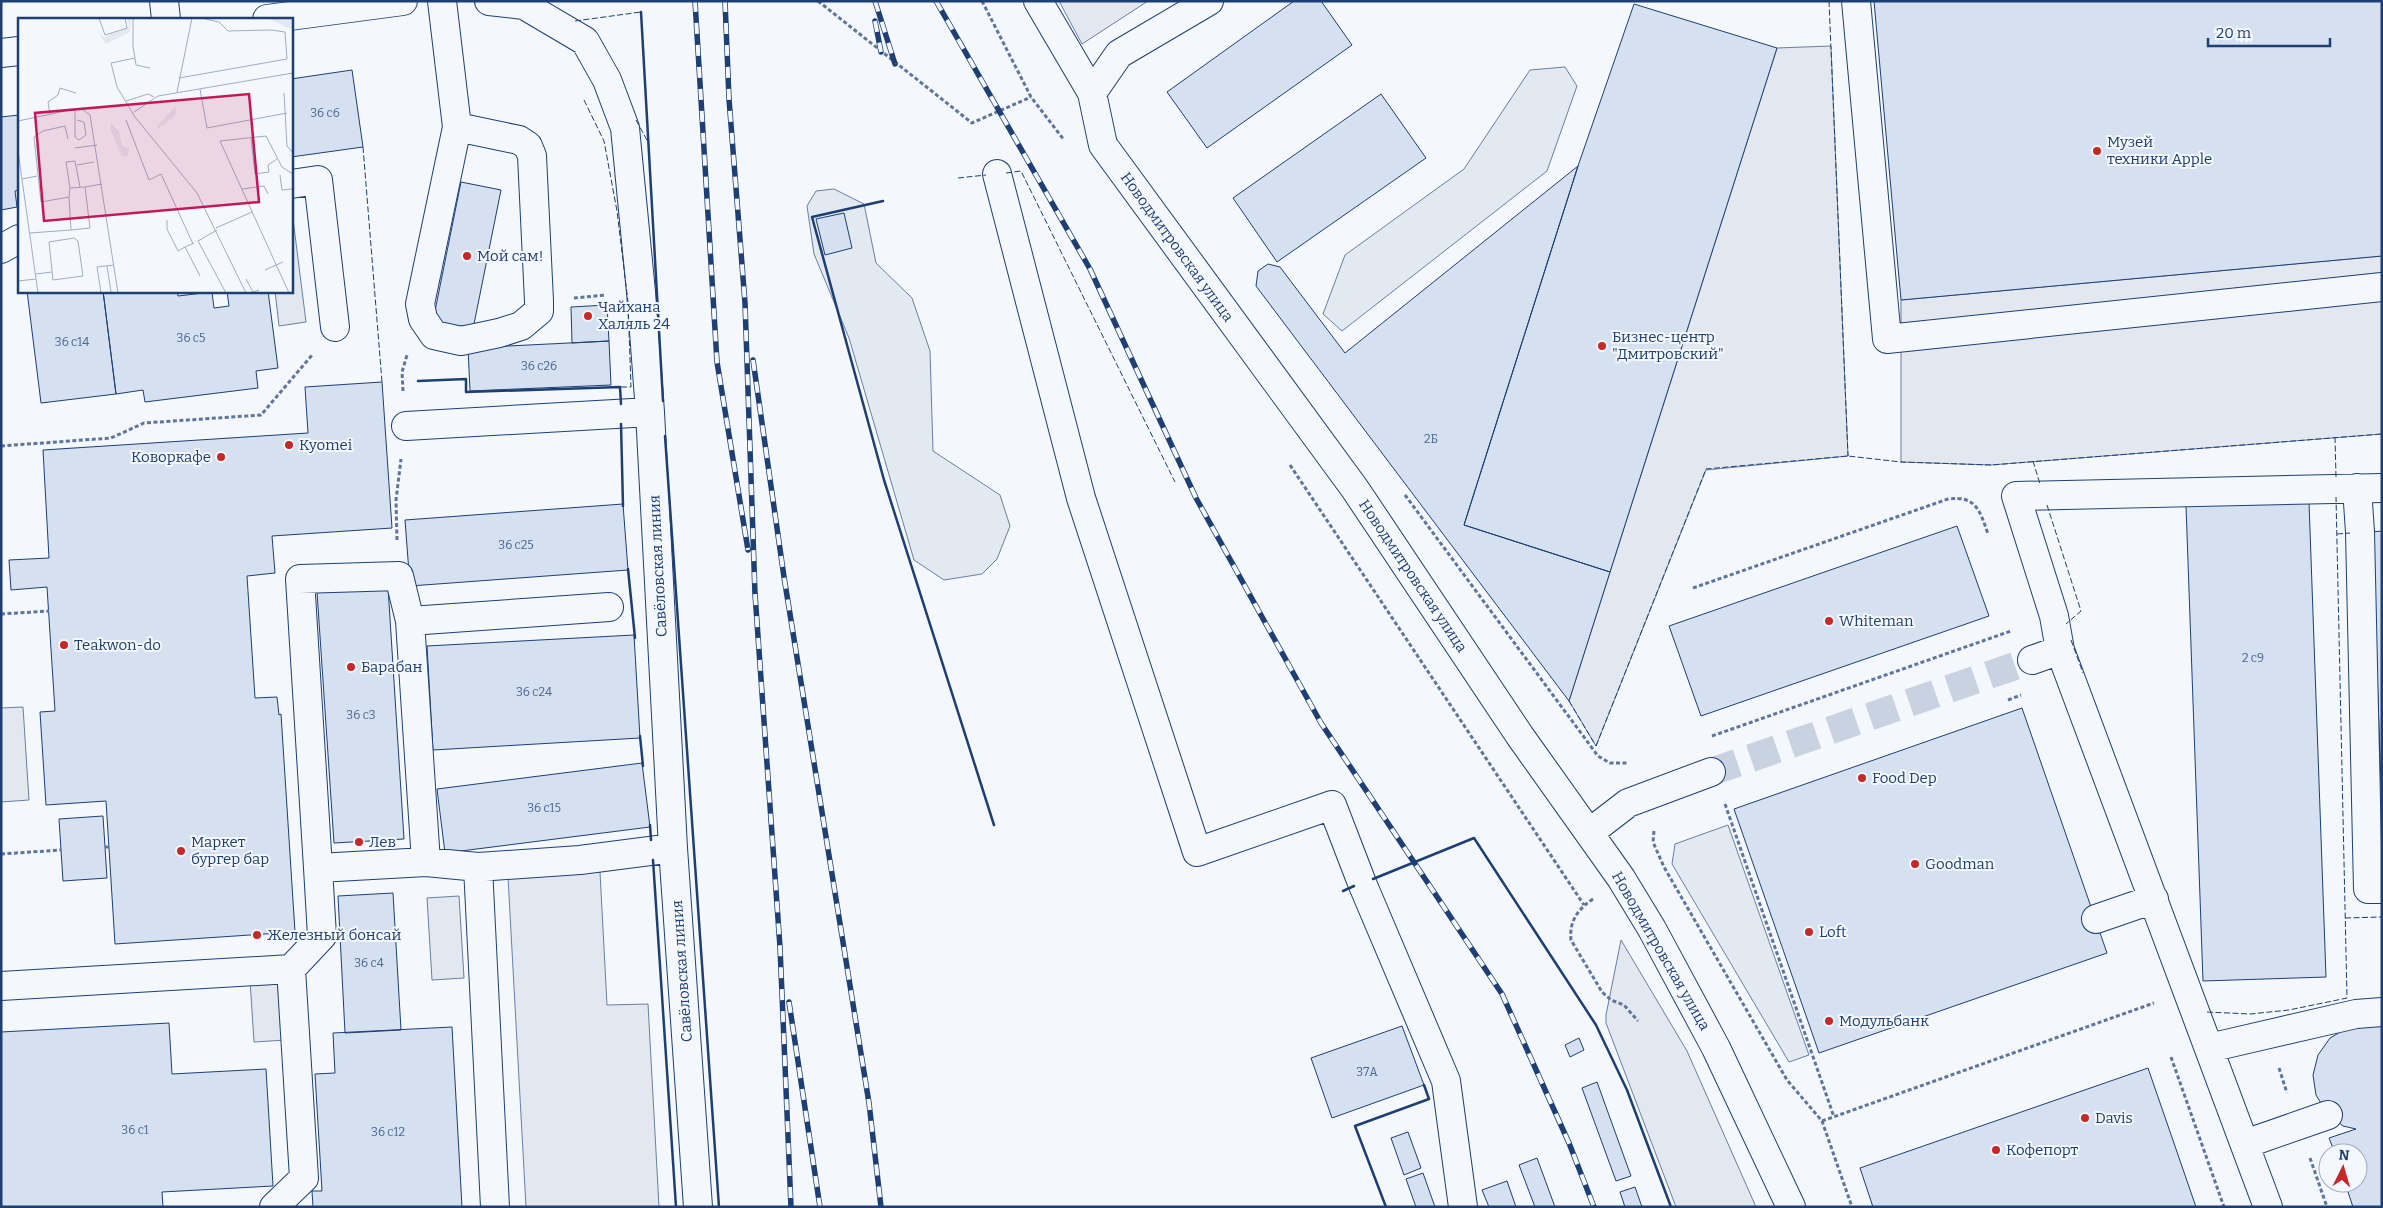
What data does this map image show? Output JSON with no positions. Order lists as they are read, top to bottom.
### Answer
{
  "streets": {
    "street": ["Новодмитровская улица", "Савёловская линия"]
  },
  "places": [
    "Музей техники Apple",
    "Мой сам!",
    "Чайхана Халяль 24",
    "Бизнес-центр \"Дмитровский\"",
    "Kyomei",
    "Коворкафе",
    "Whiteman",
    "Teakwon-do",
    "Барабан",
    "Food Dep",
    "Лев",
    "Маркет бургер бар",
    "Goodman",
    "Loft",
    "Железный бонсай",
    "Модульбанк",
    "Davis",
    "Кофепорт"
  ],
  "house_numbers": [
    "36 с6",
    "36 с5",
    "36 с14",
    "36 с26",
    "2Б",
    "36 с25",
    "2 с9",
    "36 с24",
    "36 с3",
    "36 с15",
    "36 с4",
    "37А",
    "36 с1",
    "36 с12"
  ],
  "scale_bar": "20 m",
  "north": "top"
}
